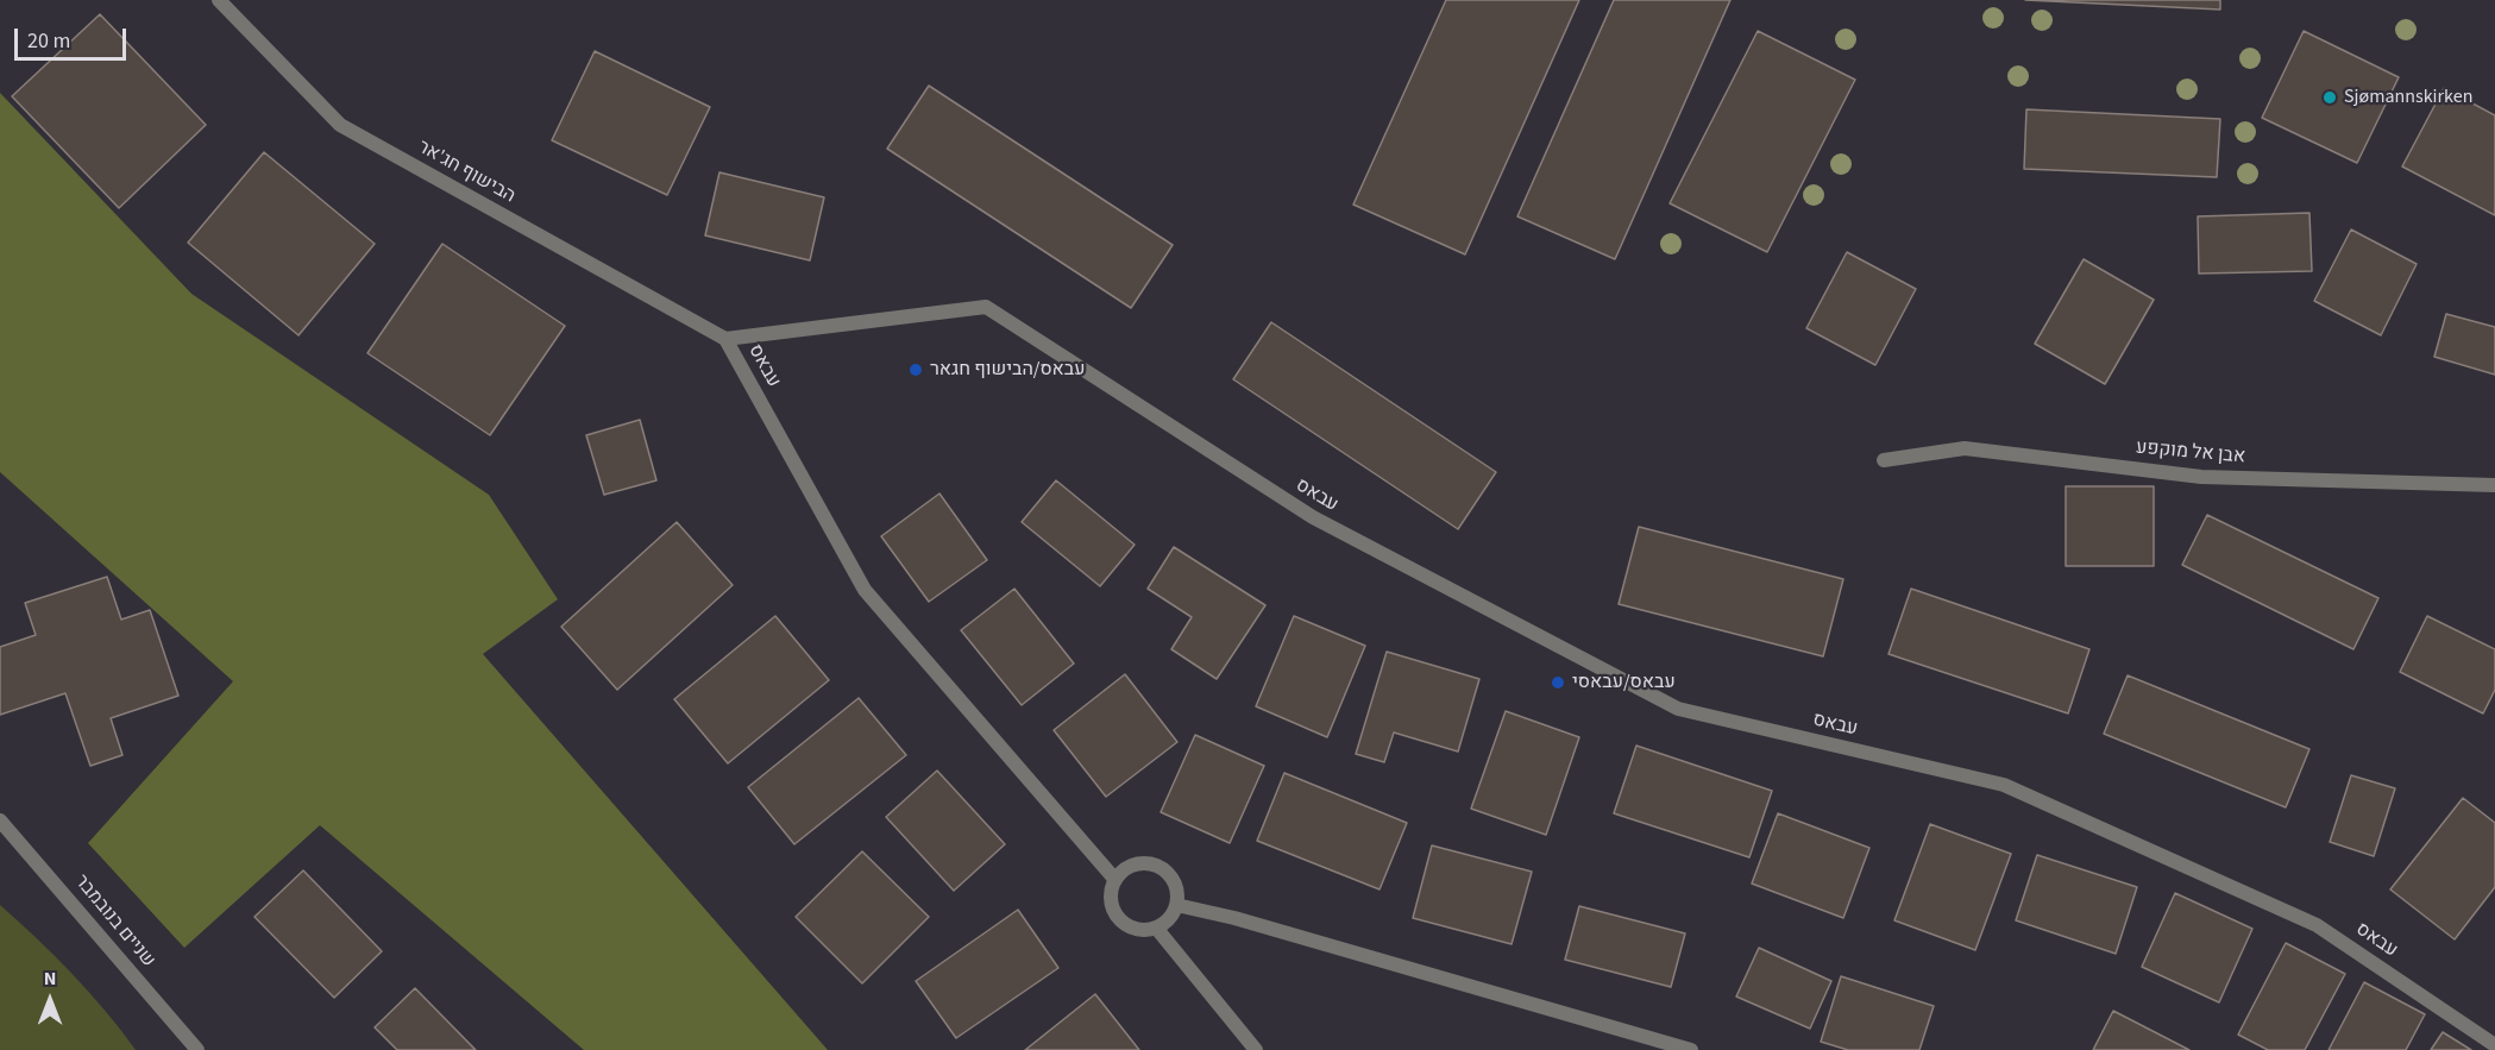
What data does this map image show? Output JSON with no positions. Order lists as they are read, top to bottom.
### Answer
{
  "streets": {
    "street": [
      "הבישוף חג'אר",
      "עבאס",
      "אבן אל מוקפע",
      "שניים בנובמבר"
    ]
  },
  "crossings": [
    ["הבישוף חג'אר", "עבאס"]
  ],
  "places": ["Sjømannskirken", "עבאס/הבישוף חגאר", "עבאס/עבאסי"],
  "scale_bar": "20 m",
  "north": "top"
}
